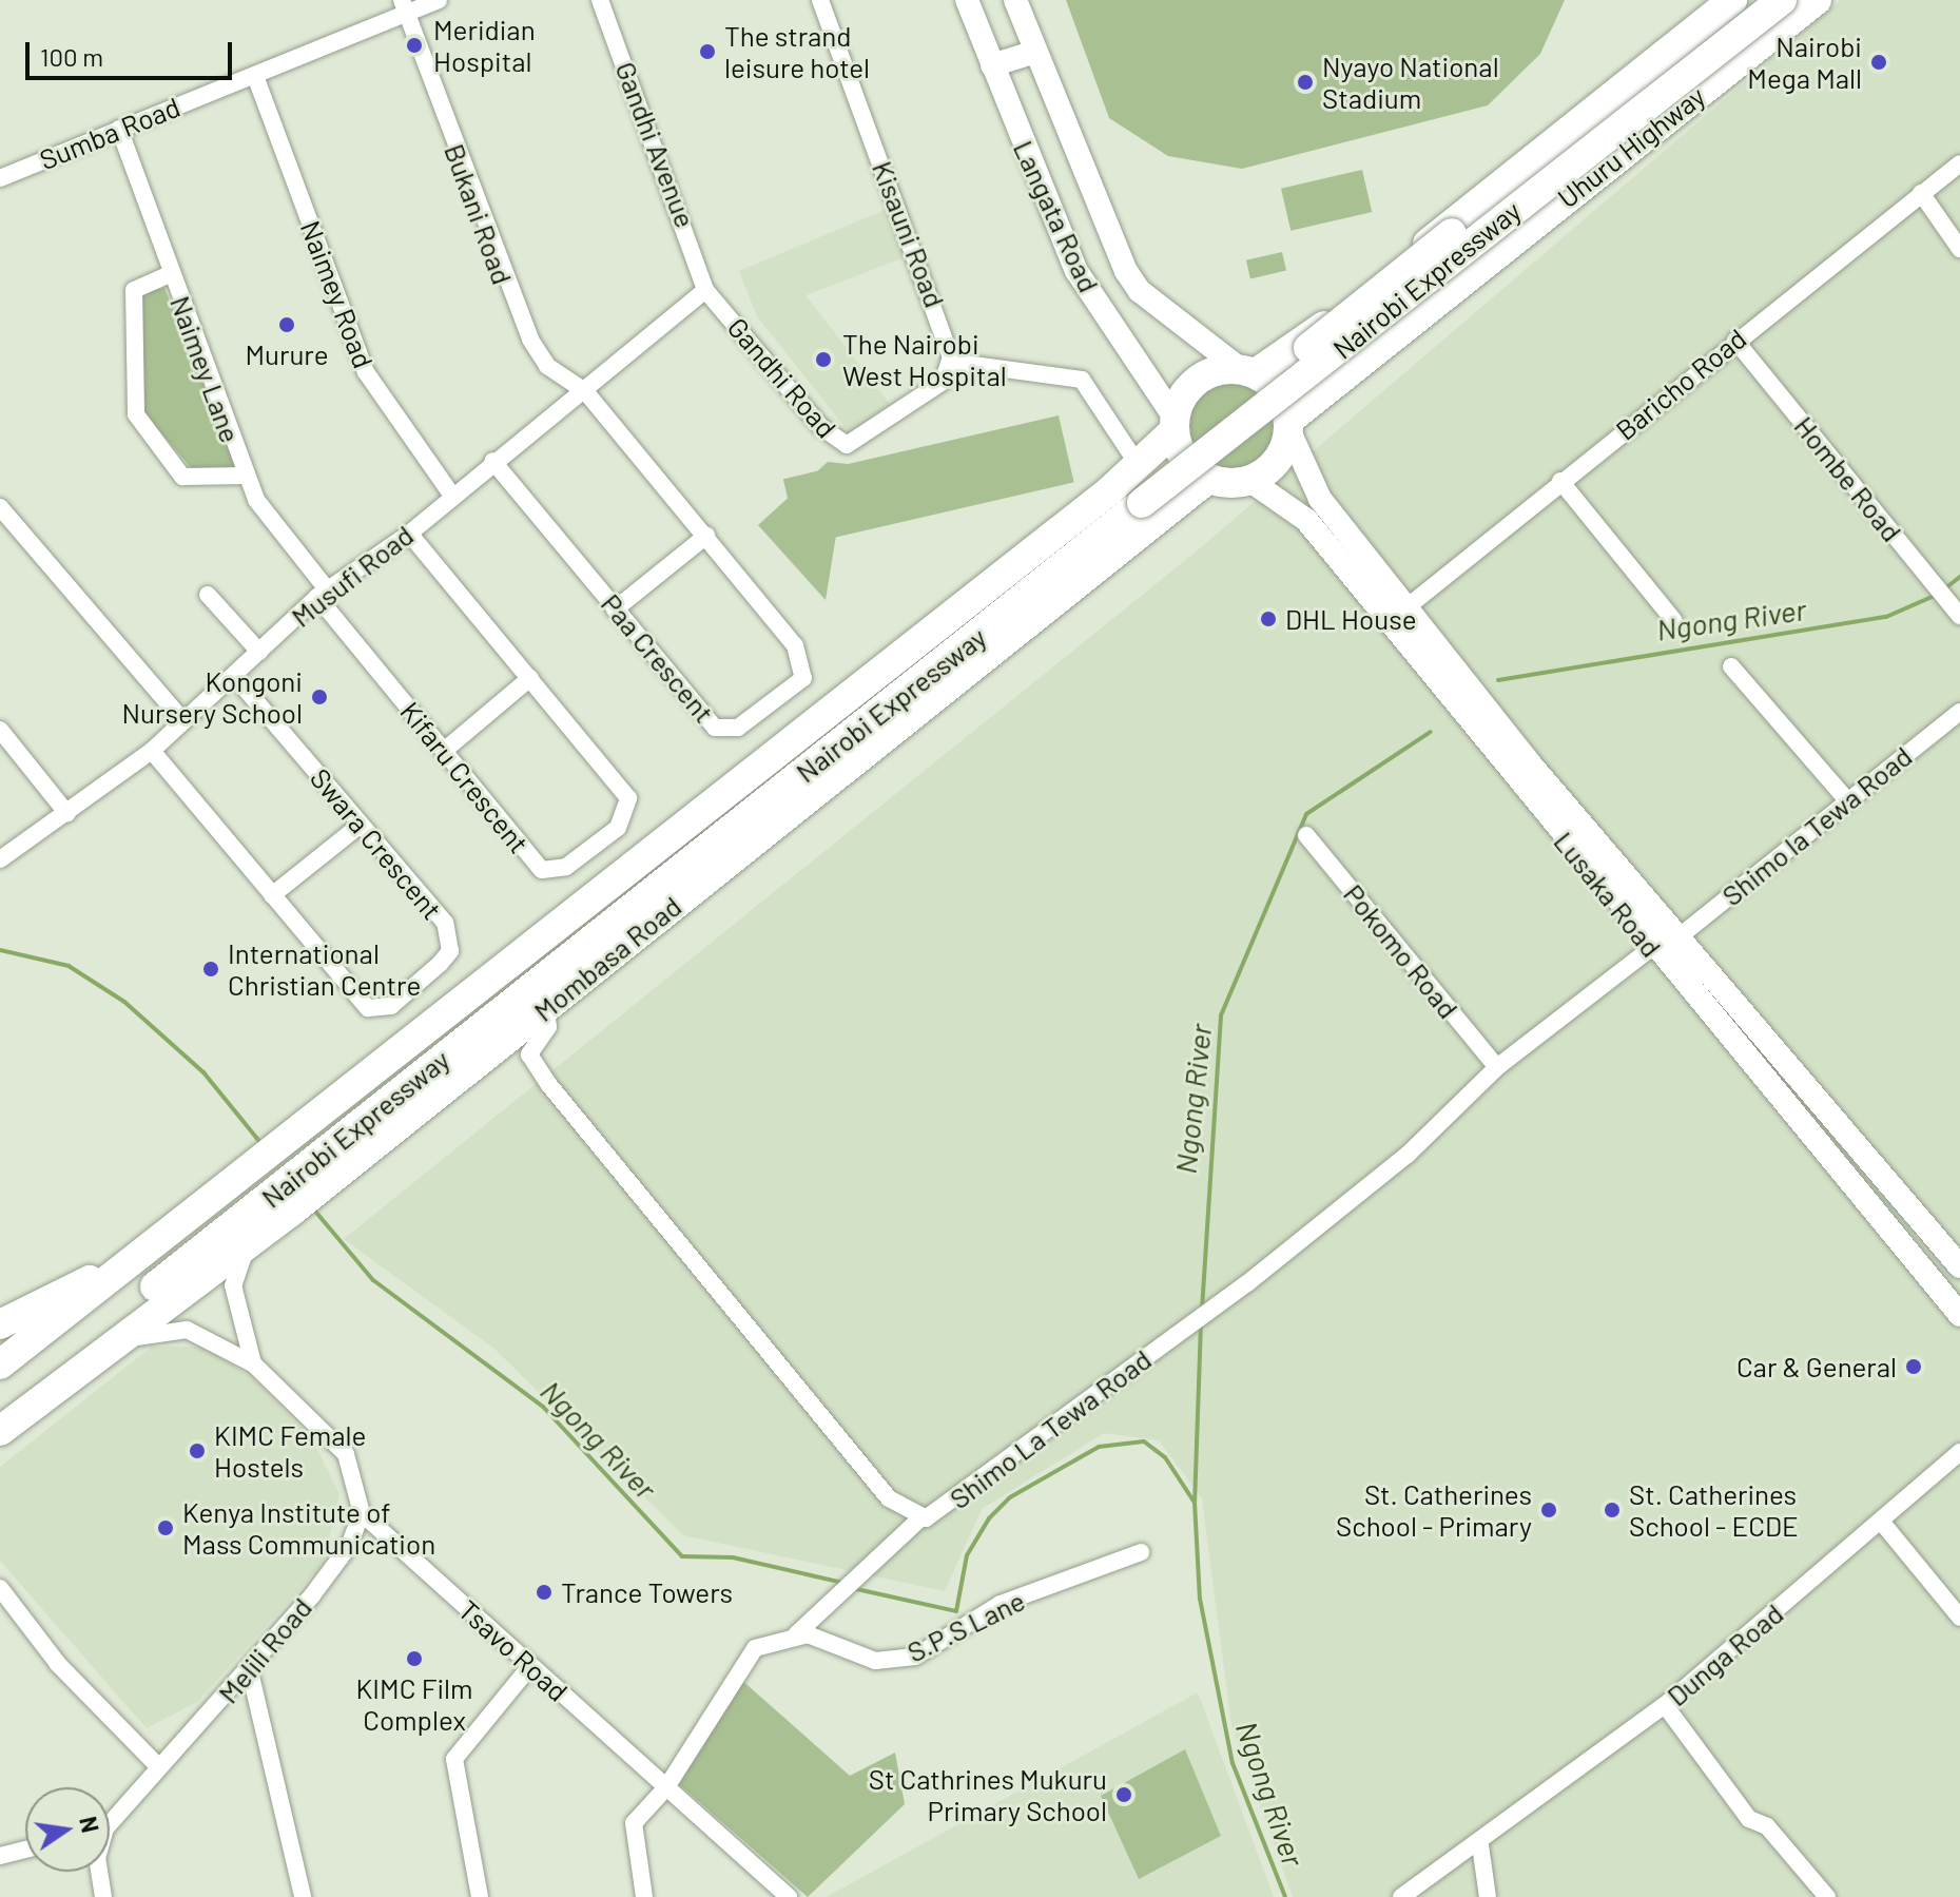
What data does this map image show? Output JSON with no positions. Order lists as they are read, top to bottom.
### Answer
{
  "streets": {
    "highway": ["Uhuru Highway", "Nairobi Expressway", "Mombasa Road"],
    "main road": ["Langata Road", "Lusaka Road"],
    "street": [
      "Sumba Road",
      "Gandhi Avenue",
      "Bukani Road",
      "Kisauni Road",
      "Naimey Road",
      "Naimey Lane",
      "Gandhi Road",
      "Baricho Road",
      "Hombe Road",
      "Musufi Road",
      "Paa Crescent",
      "Kifaru Crescent",
      "Shimo la Tewa Road",
      "Swara Crescent",
      "Pokomo Road",
      "Shimo La Tewa Road",
      "S.P.S Lane",
      "Melili Road",
      "Tsavo Road",
      "Dunga Road"
    ]
  },
  "crossings": [
    ["Sumba Road", "Bukani Road"],
    ["Sumba Road", "Naimey Road"],
    ["Sumba Road", "Naimey Lane"],
    ["Gandhi Avenue", "Gandhi Road"],
    ["Gandhi Avenue", "Musufi Road"],
    ["Uhuru Highway", "Langata Road"],
    ["Uhuru Highway", "Lusaka Road"],
    ["Uhuru Highway", "Mombasa Road"],
    ["Bukani Road", "Musufi Road"],
    ["Bukani Road", "Paa Crescent"],
    ["Langata Road", "Lusaka Road"],
    ["Langata Road", "Mombasa Road"],
    ["Kisauni Road", "Gandhi Road"],
    ["Naimey Road", "Musufi Road"],
    ["Naimey Lane", "Musufi Road"],
    ["Naimey Lane", "Kifaru Crescent"],
    ["Gandhi Road", "Musufi Road"],
    ["Baricho Road", "Hombe Road"],
    ["Baricho Road", "Lusaka Road"],
    ["Musufi Road", "Paa Crescent"],
    ["Musufi Road", "Kifaru Crescent"],
    ["Musufi Road", "Swara Crescent"],
    ["Shimo la Tewa Road", "Lusaka Road"],
    ["Lusaka Road", "Mombasa Road"],
    ["Lusaka Road", "Shimo La Tewa Road"],
    ["Pokomo Road", "Shimo La Tewa Road"],
    ["Mombasa Road", "Shimo La Tewa Road"],
    ["Melili Road", "Tsavo Road"]
  ],
  "water": ["Ngong River"],
  "places": [
    "Meridian Hospital",
    "The strand leisure hotel",
    "Nairobi Mega Mall",
    "Nyayo National Stadium",
    "Murure",
    "The Nairobi West Hospital",
    "DHL House",
    "Kongoni Nursery School",
    "International Christian Centre",
    "Car & General",
    "KIMC Female Hostels",
    "St. Catherines School - Primary",
    "St. Catherines School - ECDE",
    "Kenya Institute of Mass Communication",
    "Trance Towers",
    "KIMC Film Complex",
    "St Cathrines Mukuru Primary School"
  ],
  "scale_bar": "100 m",
  "north": "right"
}
